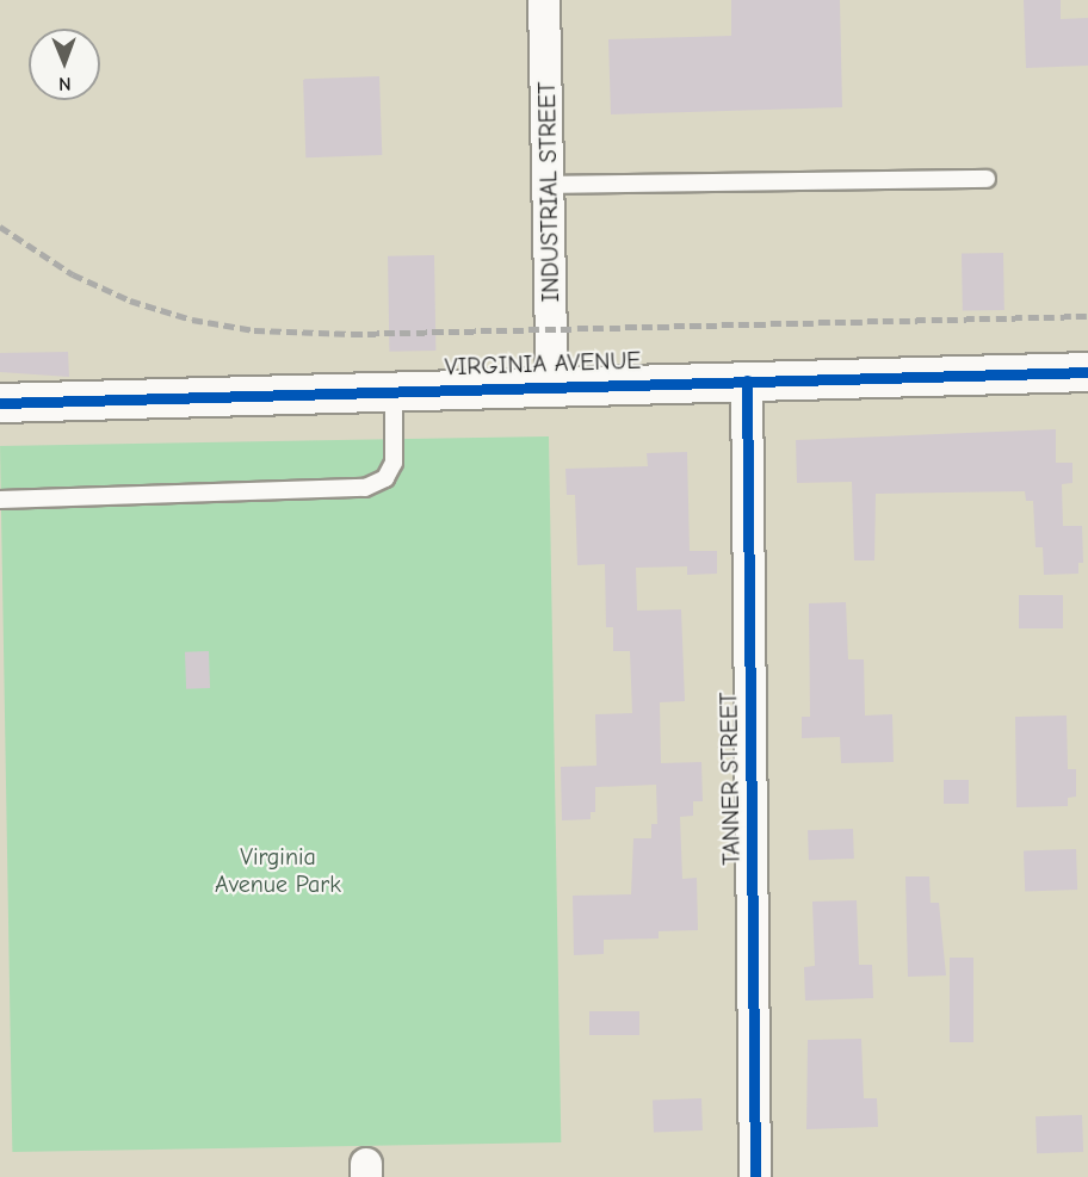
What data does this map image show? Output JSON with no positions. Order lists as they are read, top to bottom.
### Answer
{
  "streets": {
    "street": ["INDUSTRIAL STREET", "VIRGINIA AVENUE", "TANNER STREET"]
  },
  "crossings": [
    ["INDUSTRIAL STREET", "VIRGINIA AVENUE"],
    ["VIRGINIA AVENUE", "TANNER STREET"]
  ],
  "parks": ["Virginia Avenue Park"],
  "north": "bottom"
}
